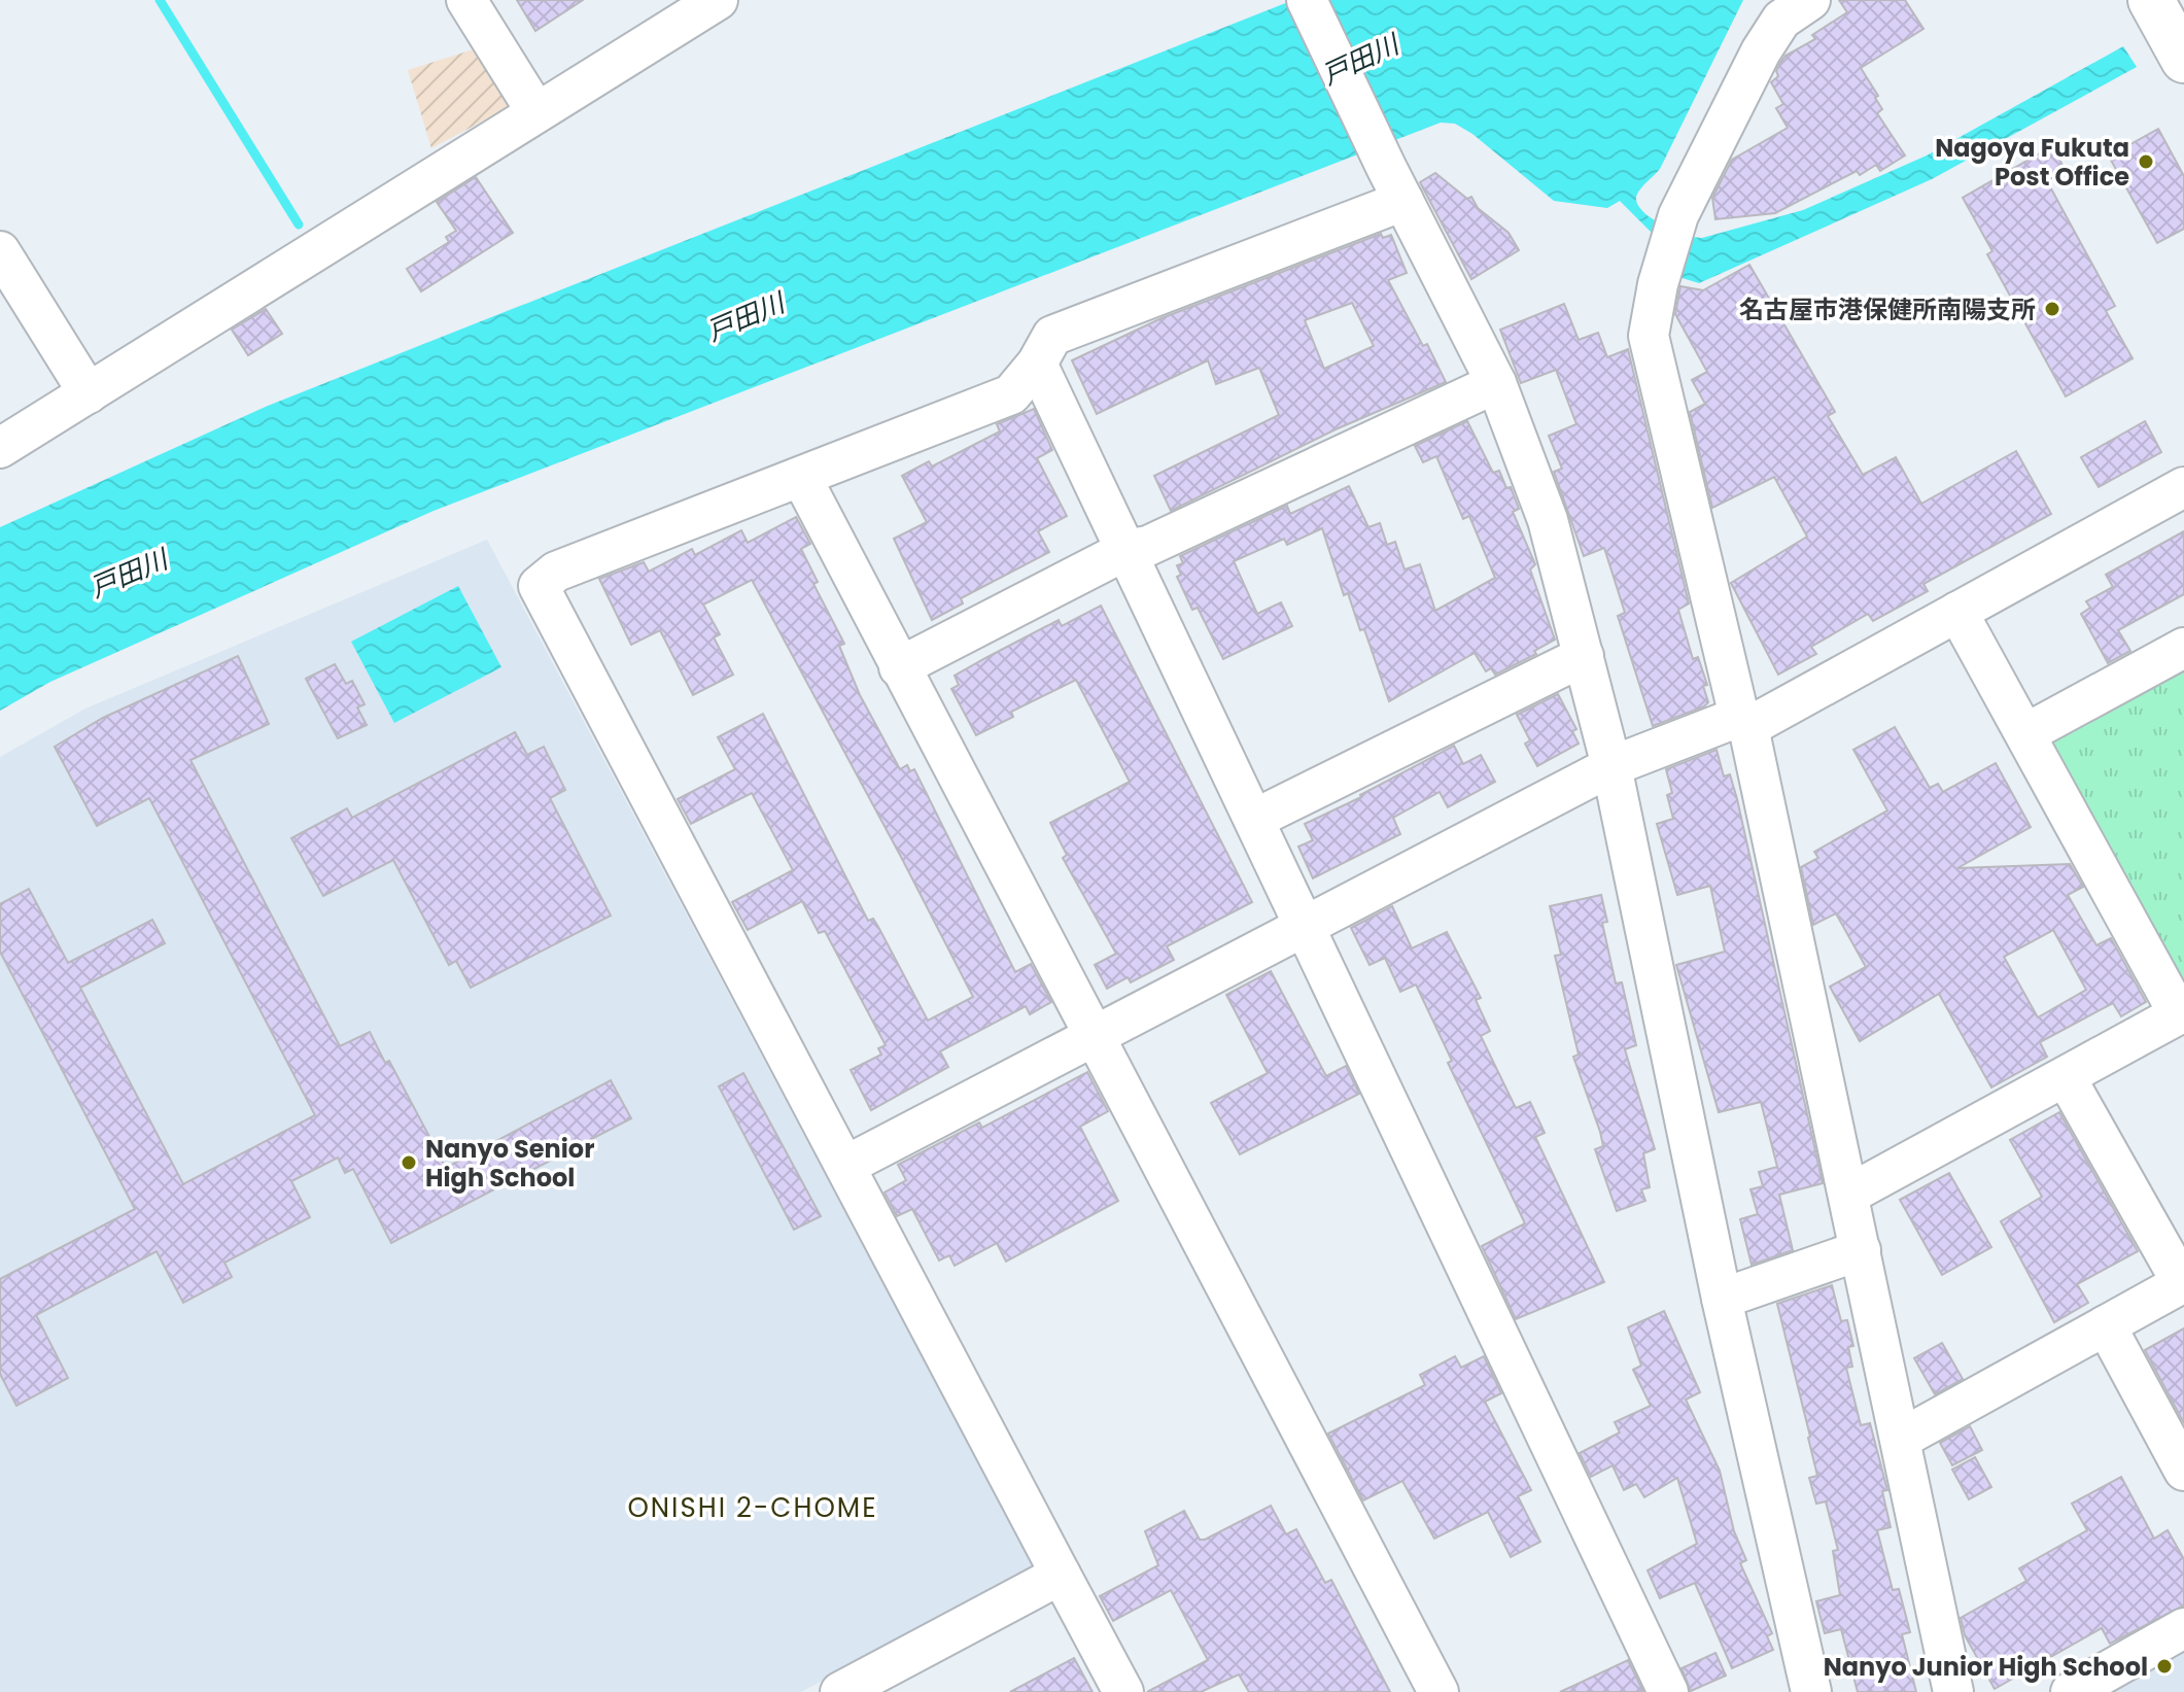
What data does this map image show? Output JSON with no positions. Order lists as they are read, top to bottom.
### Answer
{
  "districts": ["ONISHI 2-CHOME"],
  "water": ["戸田川"],
  "places": [
    "Nagoya Fukuta Post Office",
    "名古屋市港保健所南陽支所",
    "Nanyo Senior High School",
    "Nanyo Junior High School"
  ]
}
